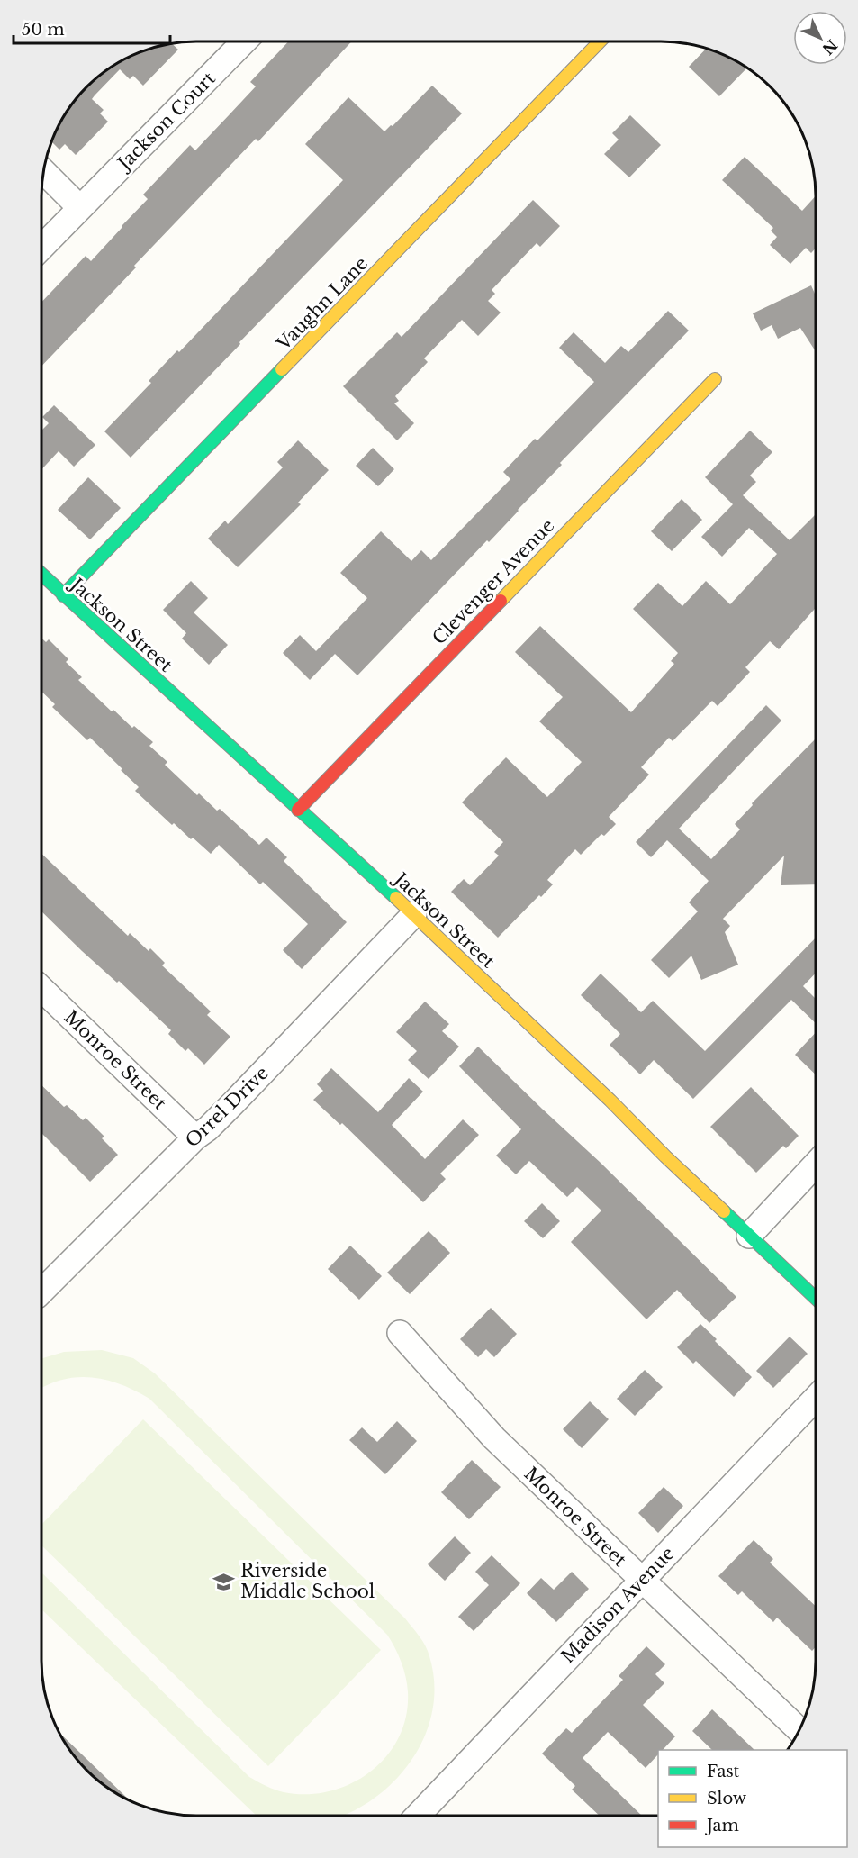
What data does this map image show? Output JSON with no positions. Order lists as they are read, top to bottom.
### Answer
{
  "streets": {
    "street": [
      "Jackson Court",
      "Vaughn Lane",
      "Clevenger Avenue",
      "Jackson Street",
      "Monroe Street",
      "Orrel Drive",
      "Madison Avenue"
    ]
  },
  "crossings": [
    ["Vaughn Lane", "Jackson Street"],
    ["Clevenger Avenue", "Jackson Street"],
    ["Jackson Street", "Orrel Drive"],
    ["Monroe Street", "Orrel Drive"],
    ["Monroe Street", "Madison Avenue"]
  ],
  "places": {
    "school or university": ["Riverside Middle School"]
  },
  "legend": ["Fast", "Slow", "Jam"],
  "scale_bar": "50 m",
  "north": "bottom right"
}
